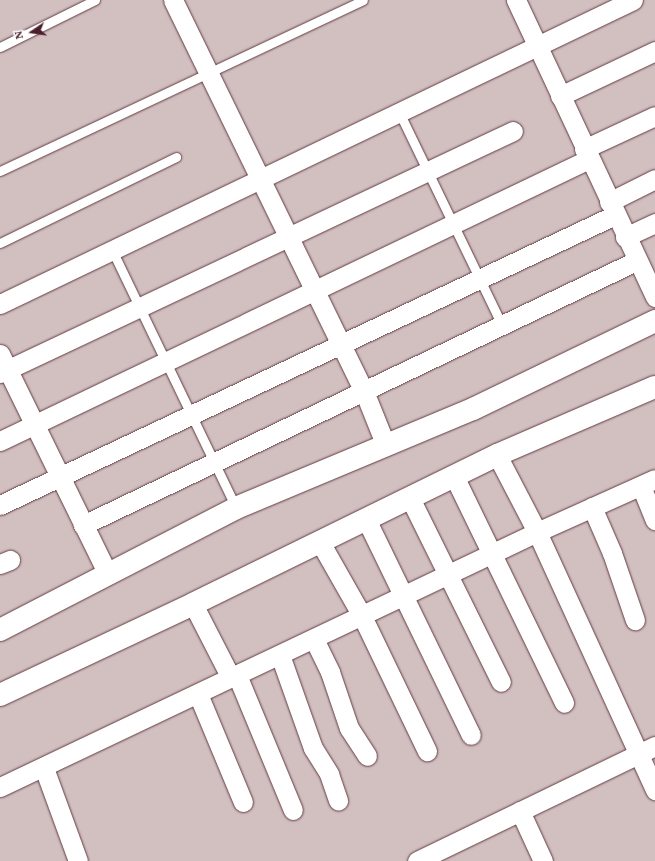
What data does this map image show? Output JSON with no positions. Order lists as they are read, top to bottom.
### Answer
{
  "north": "left"
}
